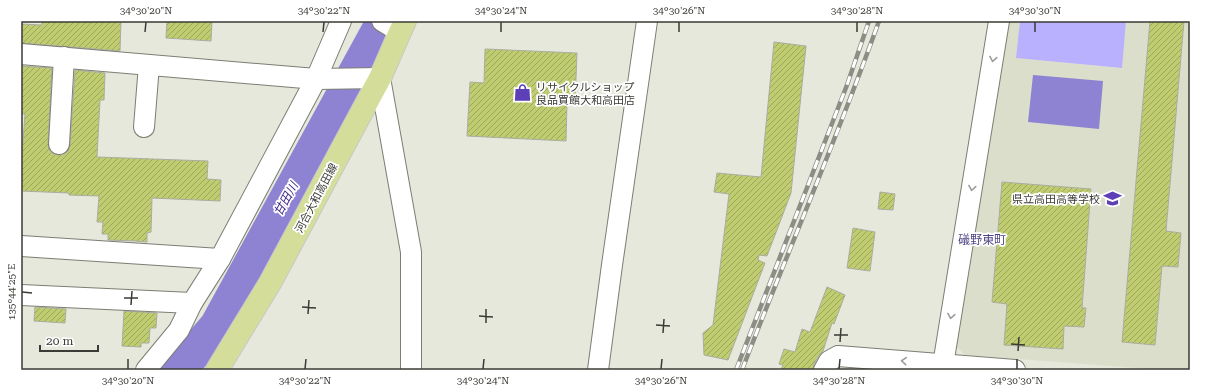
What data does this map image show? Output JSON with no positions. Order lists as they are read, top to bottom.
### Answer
{
  "streets": {
    "main road": ["河合大和高田線"]
  },
  "districts": ["礒野東町"],
  "water": ["甘田川"],
  "places": {
    "shop": ["リサイクルショップ 良品買館大和高田店"],
    "school or university": ["県立高田高等学校"]
  },
  "scale_bar": "20 m",
  "coordinates": [
    "34°30'20\"N",
    "34°30'22\"N",
    "34°30'24\"N",
    "34°30'26\"N",
    "34°30'28\"N",
    "34°30'30\"N",
    "135°44'25\"E"
  ]
}
